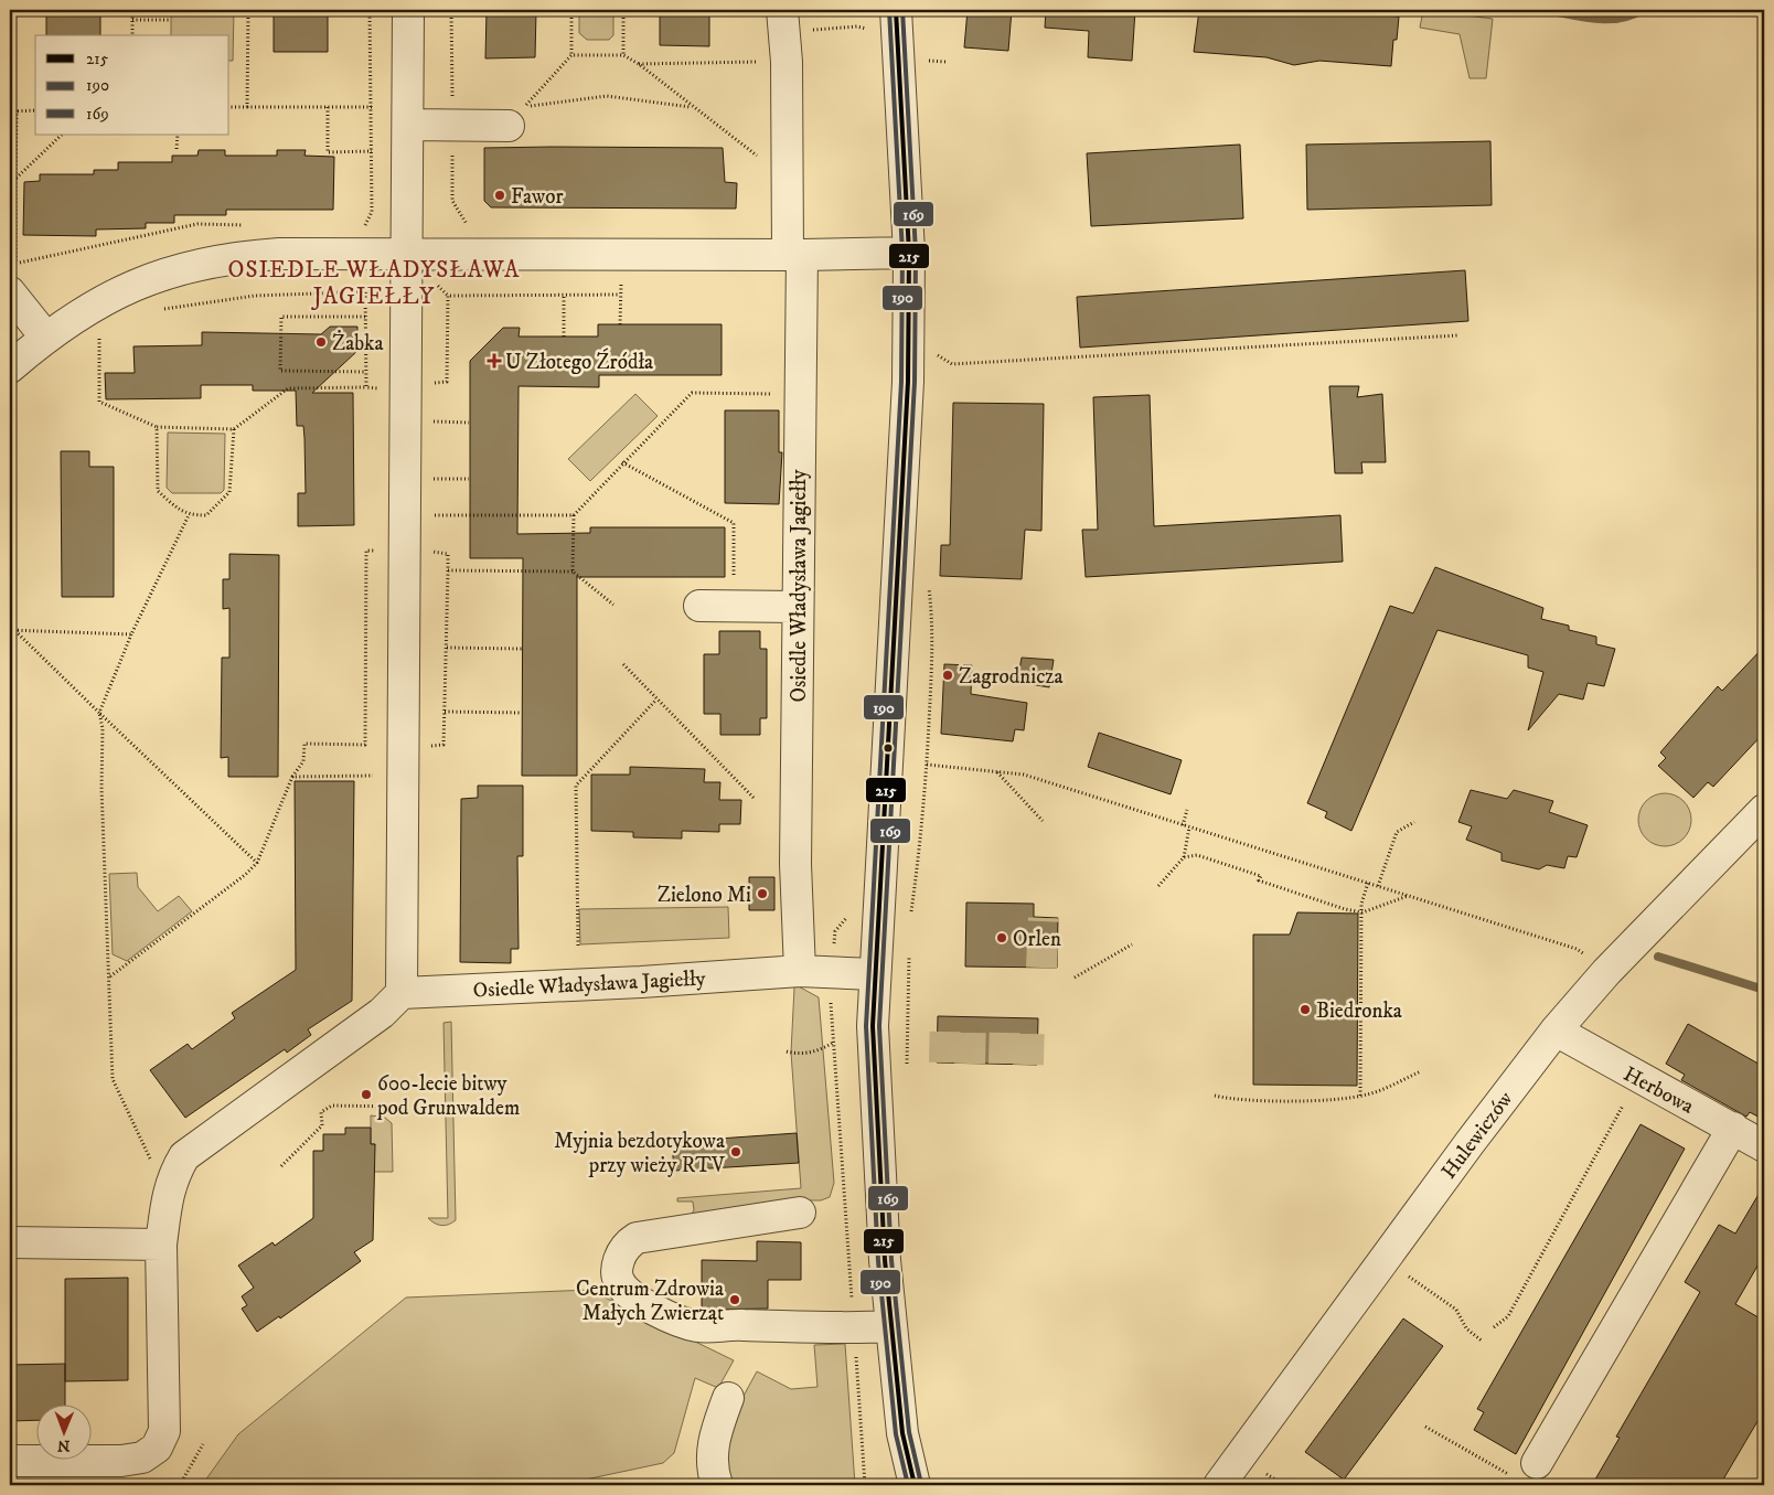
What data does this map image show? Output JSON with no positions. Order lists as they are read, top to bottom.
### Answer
{
  "streets": {
    "street": ["Osiedle Władysława Jagiełły", "Herbowa", "Hulewiczów"]
  },
  "crossings": [
    ["Herbowa", "Hulewiczów"]
  ],
  "districts": ["OSIEDLE WŁADYSŁAWA JAGIEŁŁY"],
  "places": {
    "other": [
      "Fawor",
      "Żabka",
      "Zagrodnicza",
      "Zielono Mi",
      "Orlen",
      "Biedronka",
      "600-lecie bitwy pod Grunwaldem",
      "Myjnia bezdotykowa przy wieży RTV",
      "Centrum Zdrowia Małych Zwierząt"
    ],
    "health": ["U Złotego Źródła"]
  },
  "lines": ["transit line 215", "transit line 190", "transit line 169"],
  "legend": ["215", "190", "169"],
  "north": "bottom"
}
